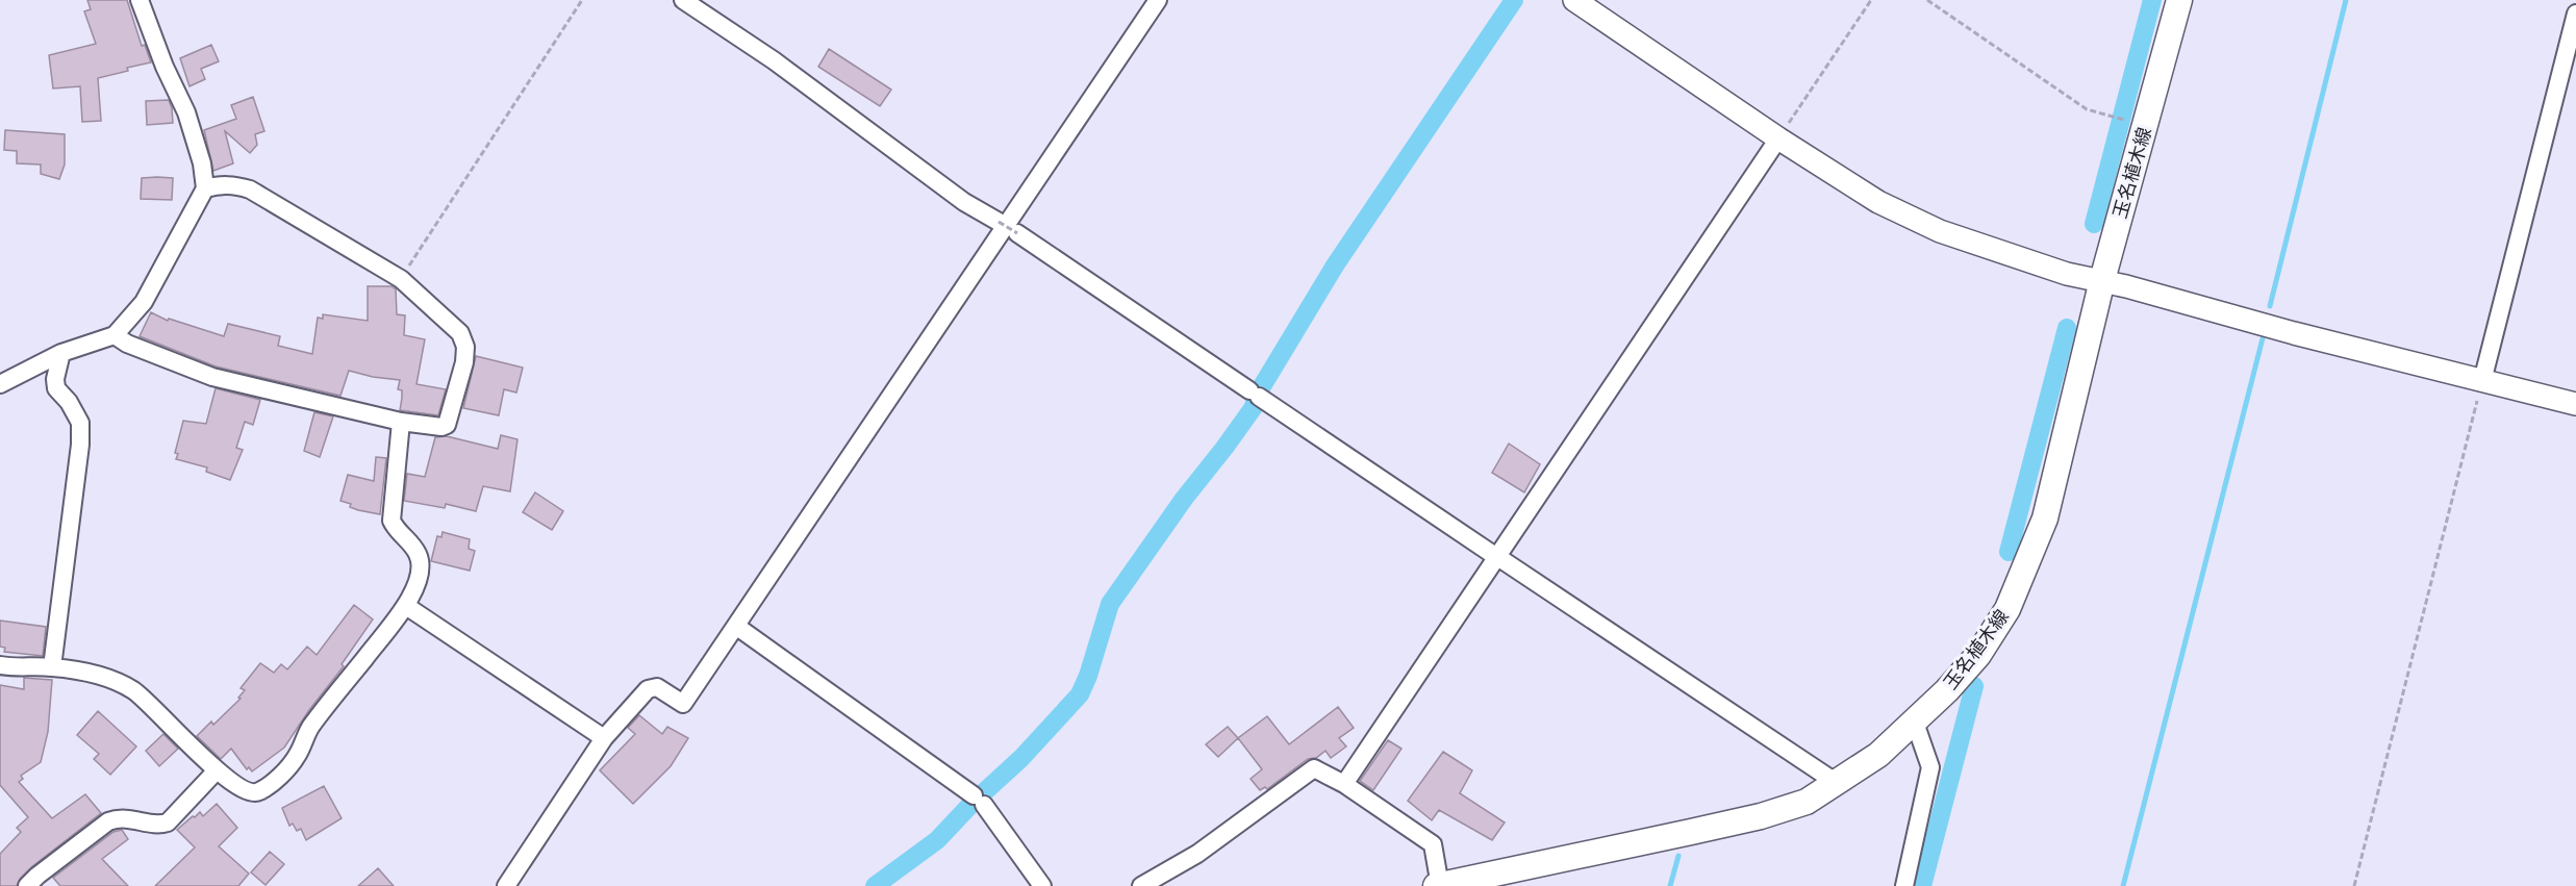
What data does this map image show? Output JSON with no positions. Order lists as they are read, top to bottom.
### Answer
{
  "streets": {
    "main road": ["玉名植木線"]
  }
}
